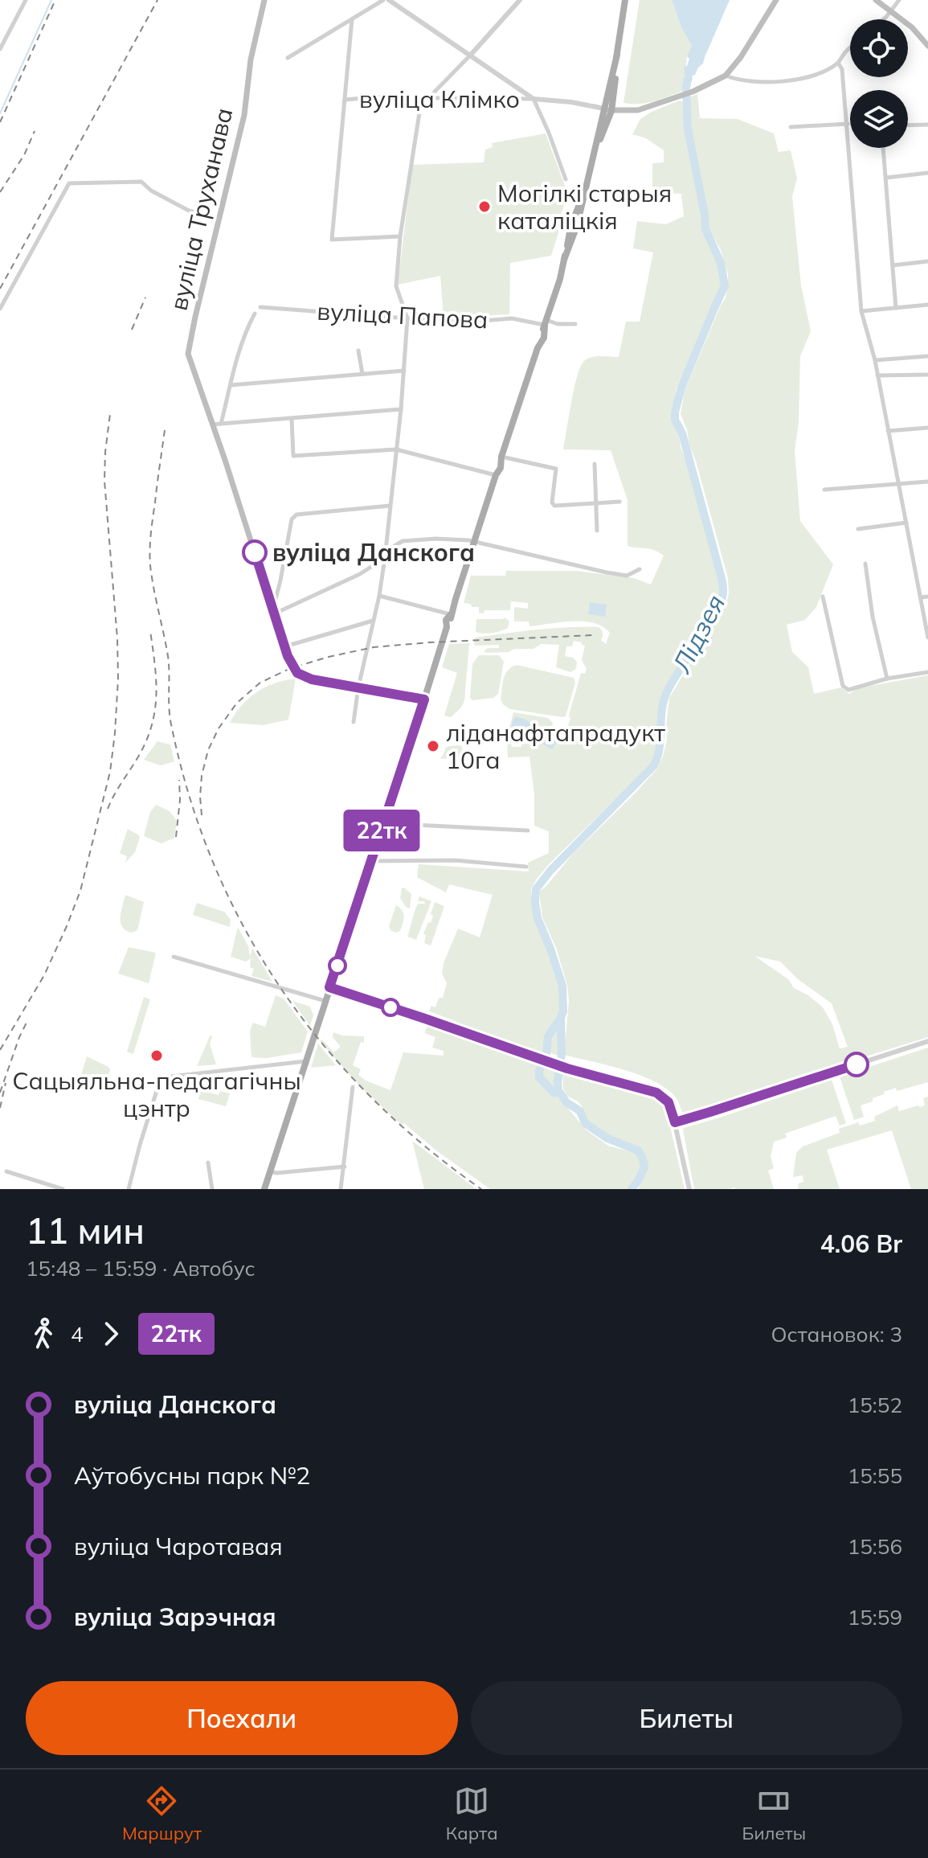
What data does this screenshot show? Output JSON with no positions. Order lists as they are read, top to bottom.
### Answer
{
  "streets": {
    "main road": ["вуліца Труханава"],
    "street": ["вуліца Клімко", "вуліца Папова"]
  },
  "water": ["Лідзея"],
  "places": [
    "Могілкі старыя каталіцкія",
    "вуліца Данскога",
    "ліданафтапрадукт 10га",
    "Сацыяльна-педагагічны цэнтр"
  ],
  "lines": ["bus line 22тк"],
  "page": {
    "on_map": "22тк",
    "heading": ["11 мин", "15:48 – 15:59 · Автобус", "4.06 Br"],
    "legs": ["4", "22тк", "Остановок: 3"],
    "list": [
      {
        "name": "вуліца Данскога",
        "value": "15:52"
      },
      {
        "name": "Аўтобусны парк №2",
        "value": "15:55"
      },
      {
        "name": "вуліца Чаротавая",
        "value": "15:56"
      },
      {
        "name": "вуліца Зарэчная",
        "value": "15:59"
      }
    ],
    "buttons": ["Поехали", "Билеты"],
    "tabs": ["Маршрут", "Карта", "Билеты"]
  }
}
